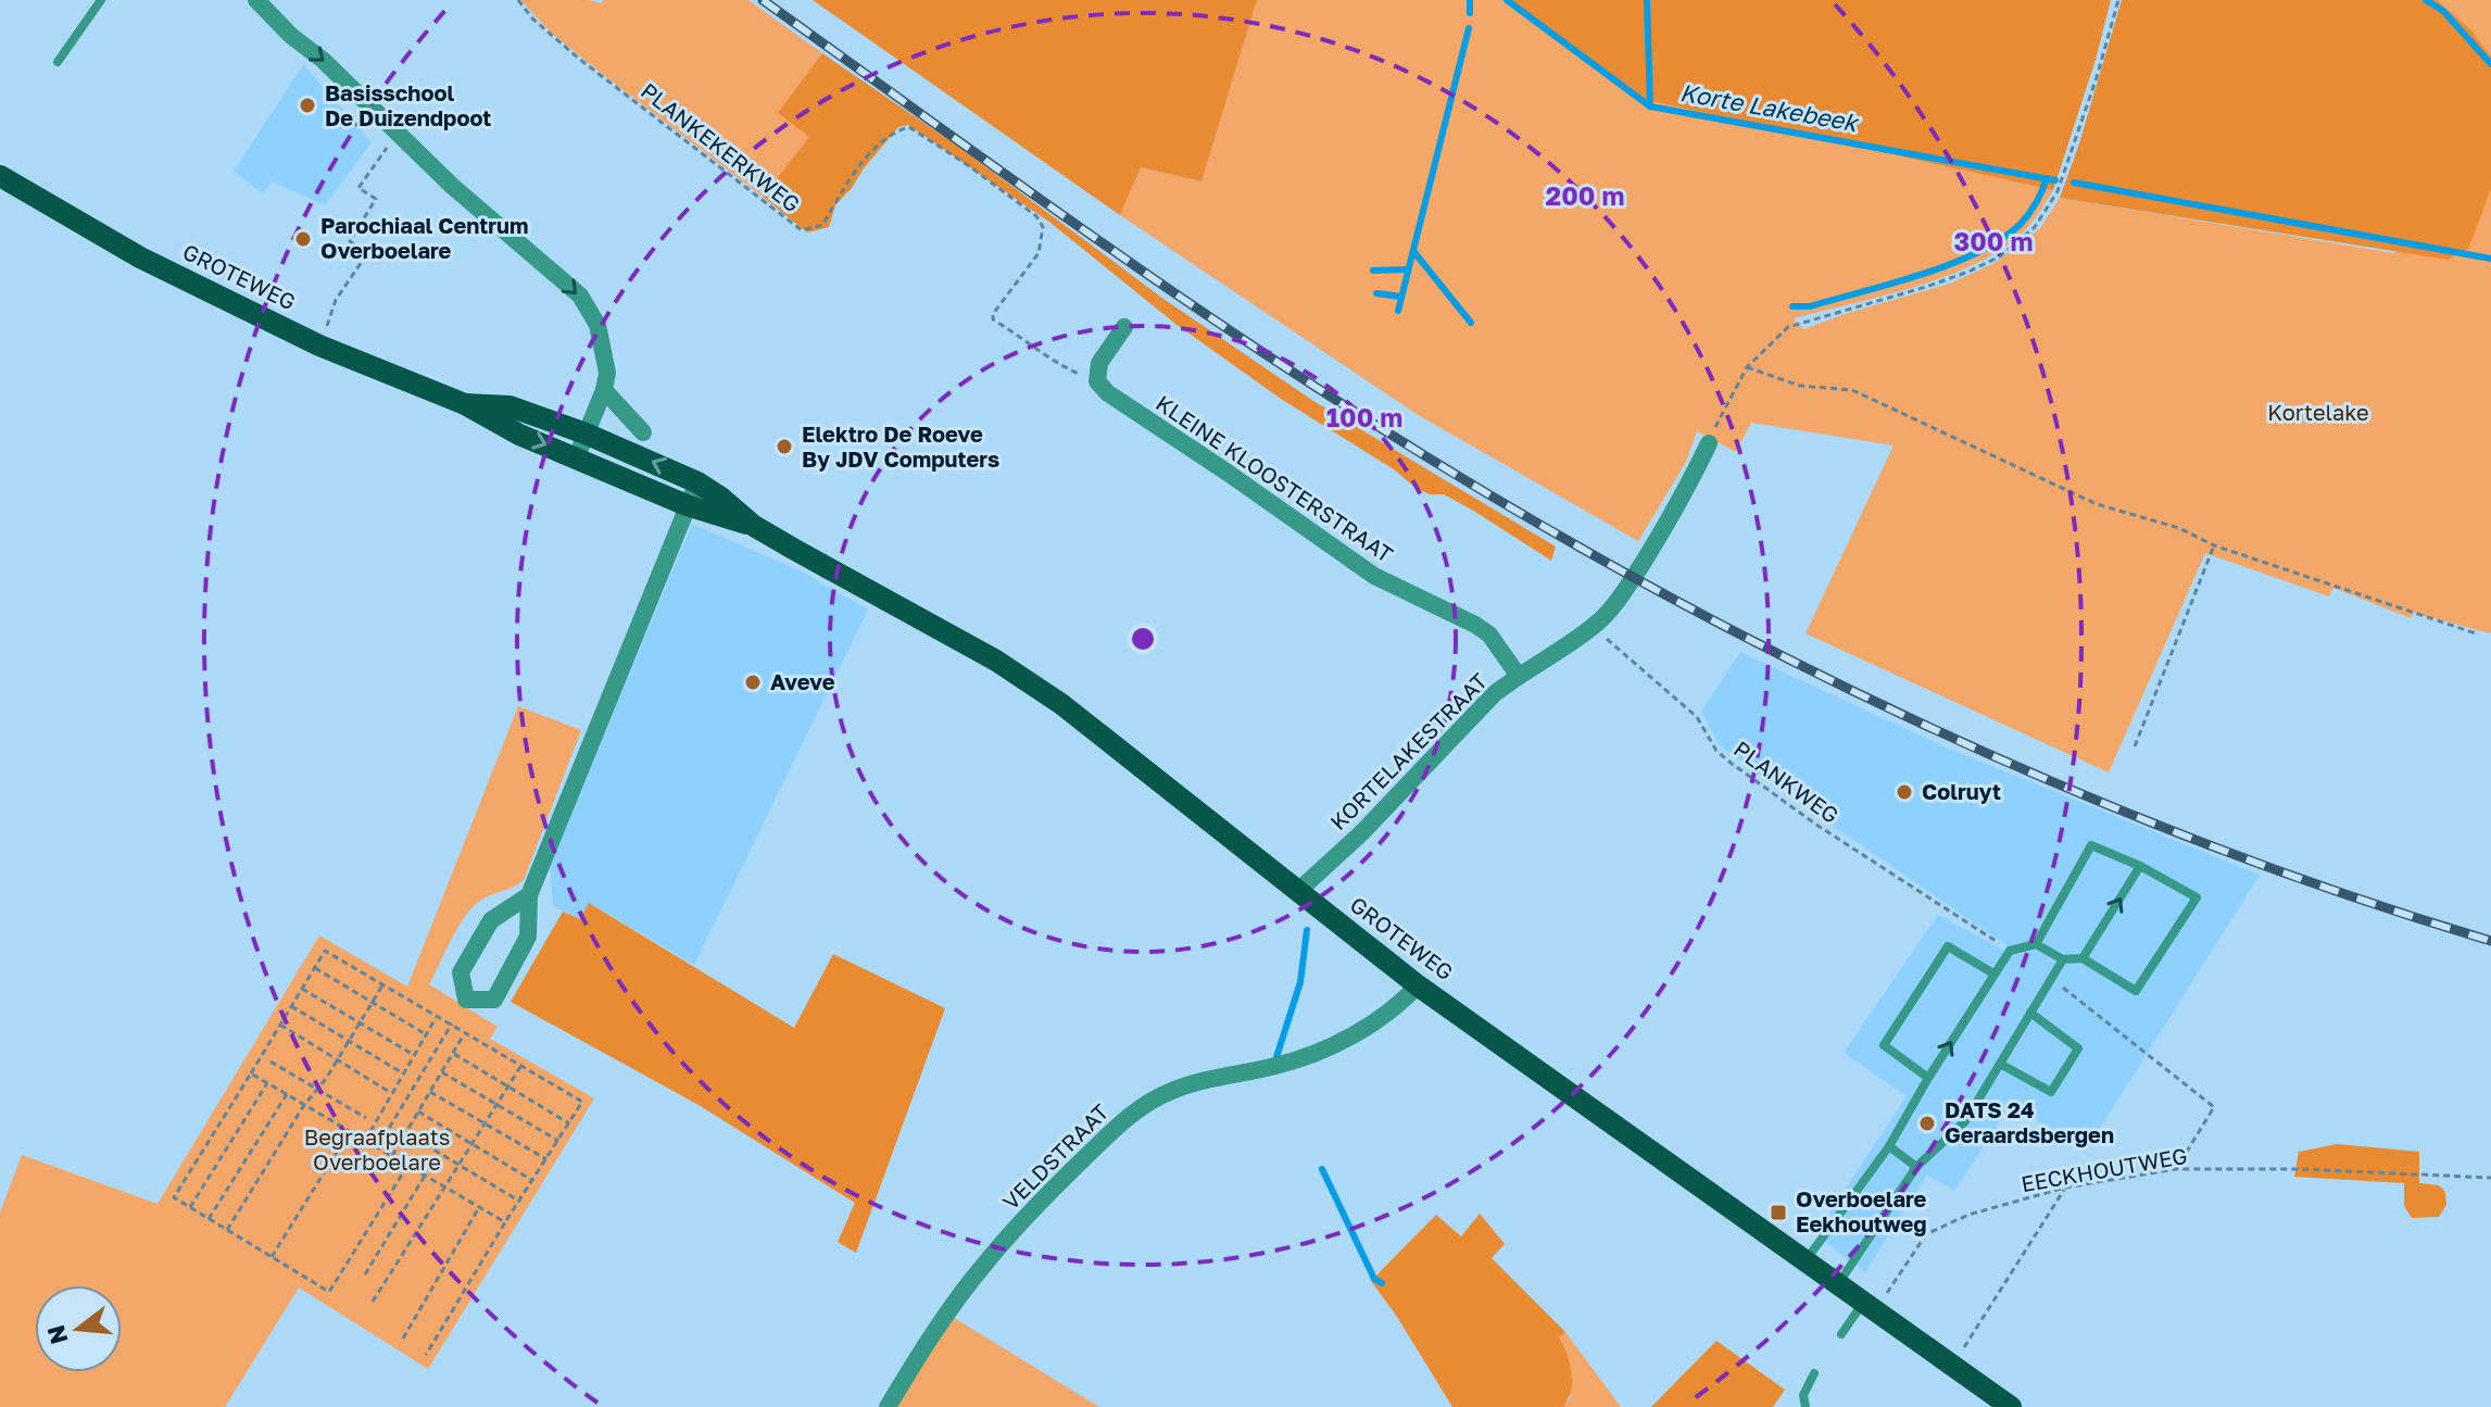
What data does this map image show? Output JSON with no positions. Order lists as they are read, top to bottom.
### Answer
{
  "streets": {
    "main road": ["GROTEWEG"],
    "street": ["KLEINE KLOOSTERSTRAAT", "KORTELAKESTRAAT", "VELDSTRAAT"],
    "path": ["PLANKEKERKWEG", "PLANKWEG", "EECKHOUTWEG"]
  },
  "crossings": [
    ["PLANKEKERKWEG", "KLEINE KLOOSTERSTRAAT"],
    ["GROTEWEG", "KORTELAKESTRAAT"],
    ["GROTEWEG", "VELDSTRAAT"],
    ["GROTEWEG", "EECKHOUTWEG"],
    ["KLEINE KLOOSTERSTRAAT", "KORTELAKESTRAAT"],
    ["KORTELAKESTRAAT", "PLANKWEG"]
  ],
  "water": ["Korte Lakebeek"],
  "parks": ["Kortelake", "Begraafplaats Overboelare"],
  "places": {
    "other": [
      "Basisschool De Duizendpoot",
      "Parochiaal Centrum Overboelare",
      "Elektro De Roeve By JDV Computers",
      "Aveve",
      "Colruyt",
      "DATS 24 Geraardsbergen"
    ],
    "transit": ["Overboelare Eekhoutweg"]
  },
  "north": "left",
  "rings": ["200 m", "300 m", "100 m"]
}
